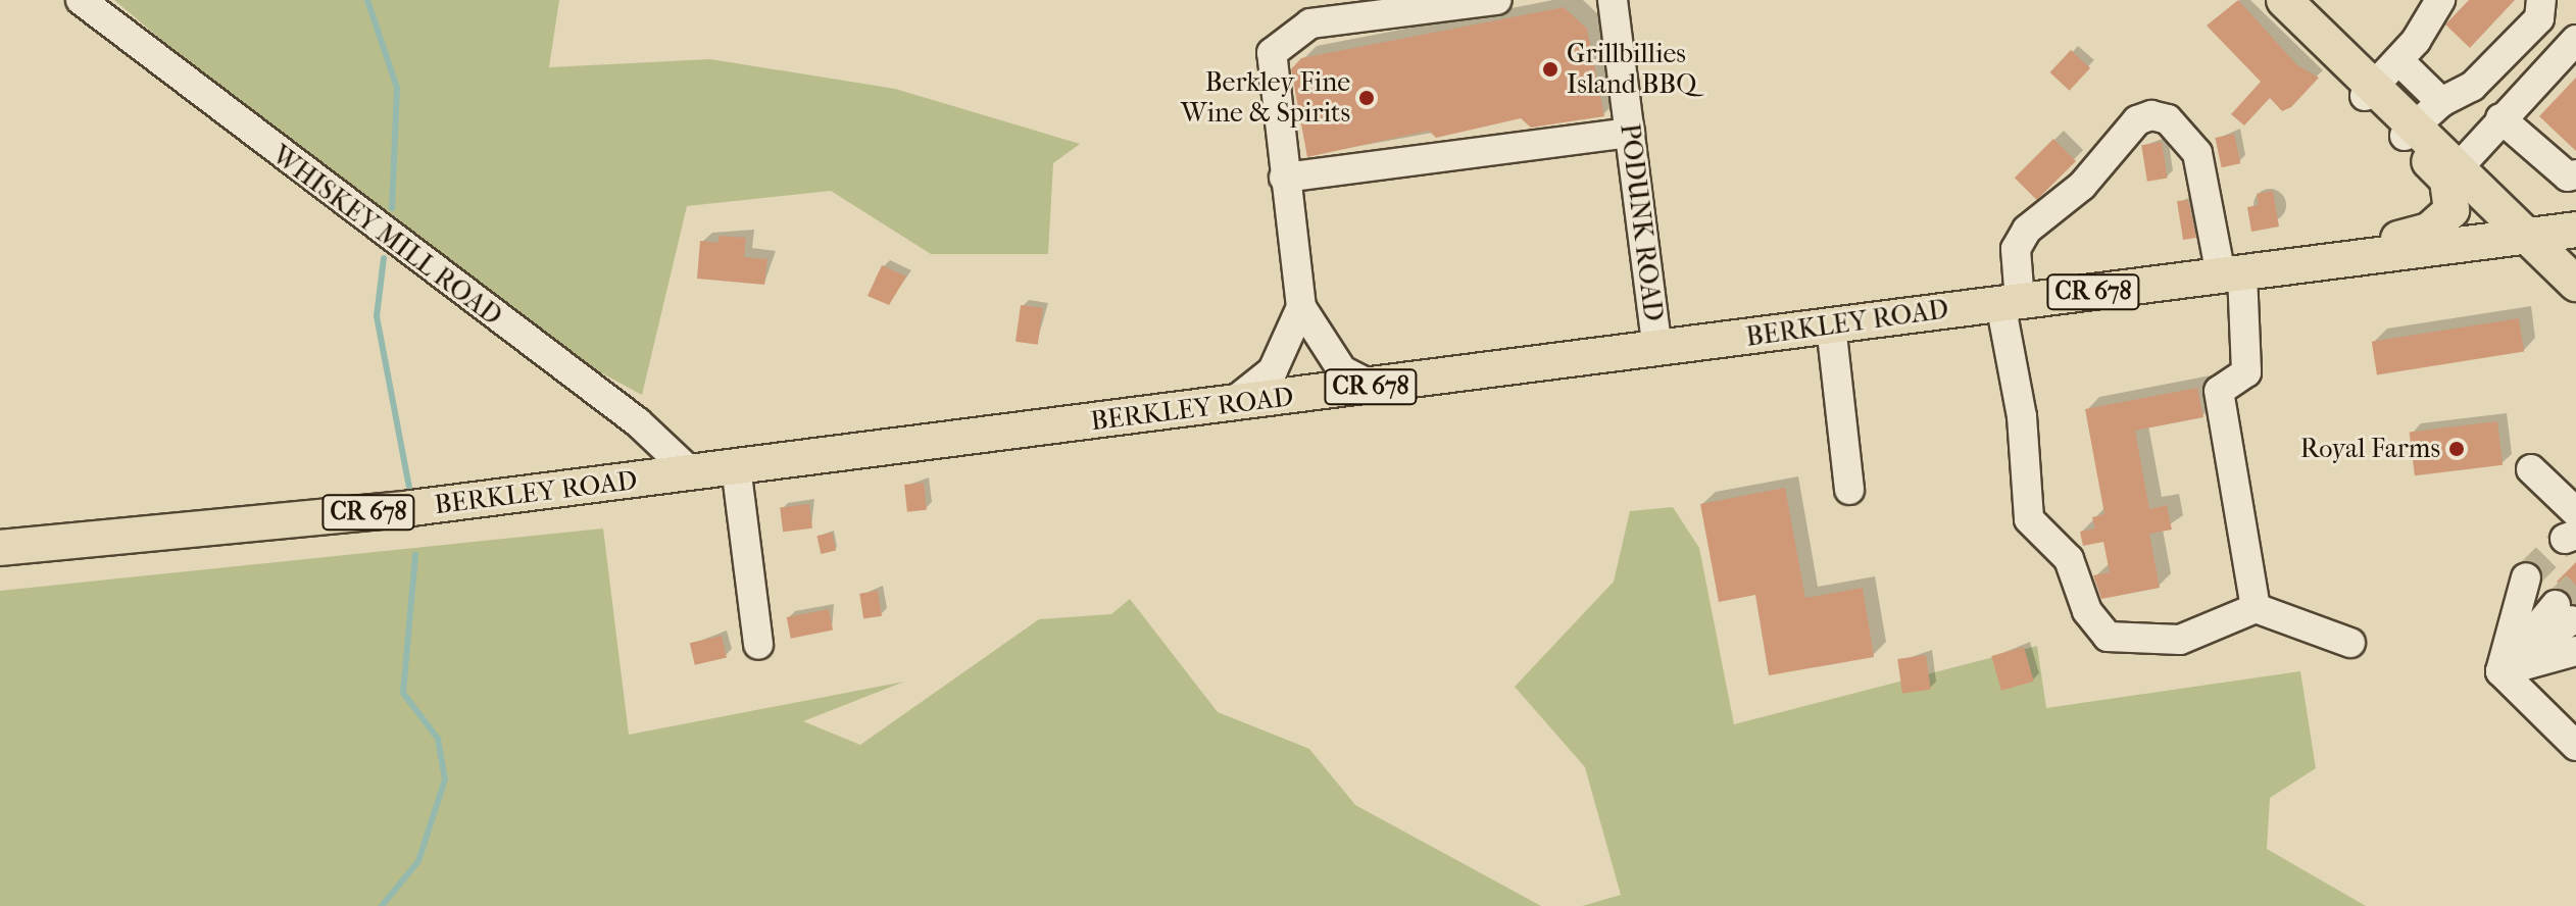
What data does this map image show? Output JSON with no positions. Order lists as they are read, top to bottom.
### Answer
{
  "streets": {
    "main road": ["CR 678", "BERKLEY ROAD"],
    "street": ["PODUNK ROAD", "WHISKEY MILL ROAD"]
  },
  "crossings": [
    ["PODUNK ROAD", "BERKLEY ROAD"],
    ["WHISKEY MILL ROAD", "BERKLEY ROAD"]
  ],
  "places": ["Grillbillies Island BBQ", "Berkley Fine Wine & Spirits", "Royal Farms"]
}
